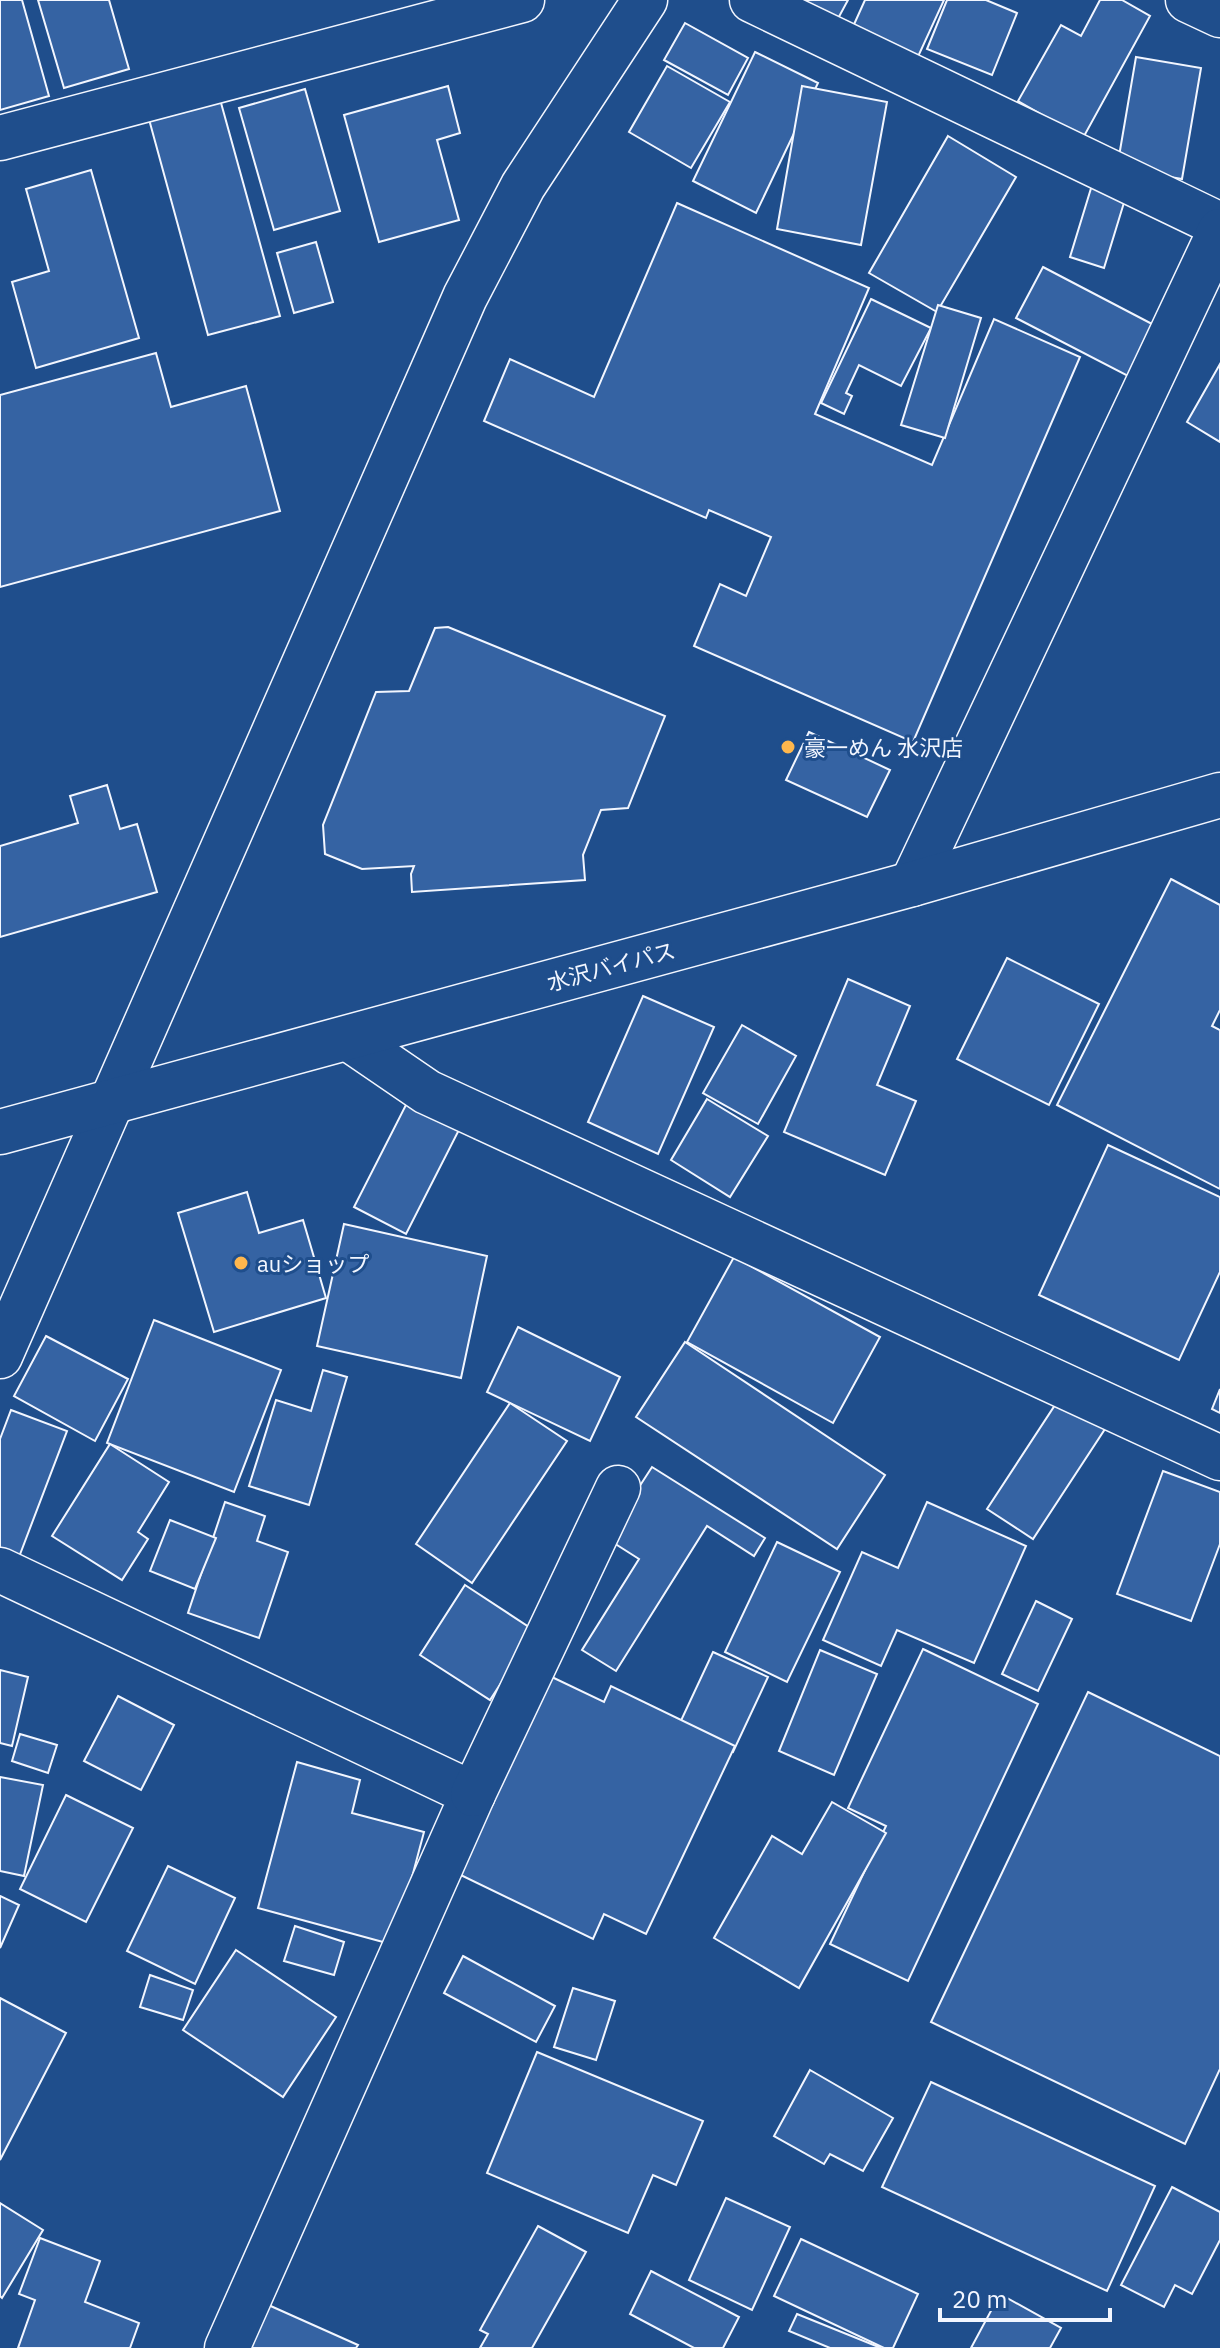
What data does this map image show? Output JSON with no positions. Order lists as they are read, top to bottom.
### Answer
{
  "streets": {
    "main road": ["水沢バイパス"]
  },
  "places": ["豪一めん 水沢店", "auショップ"],
  "scale_bar": "20 m"
}
